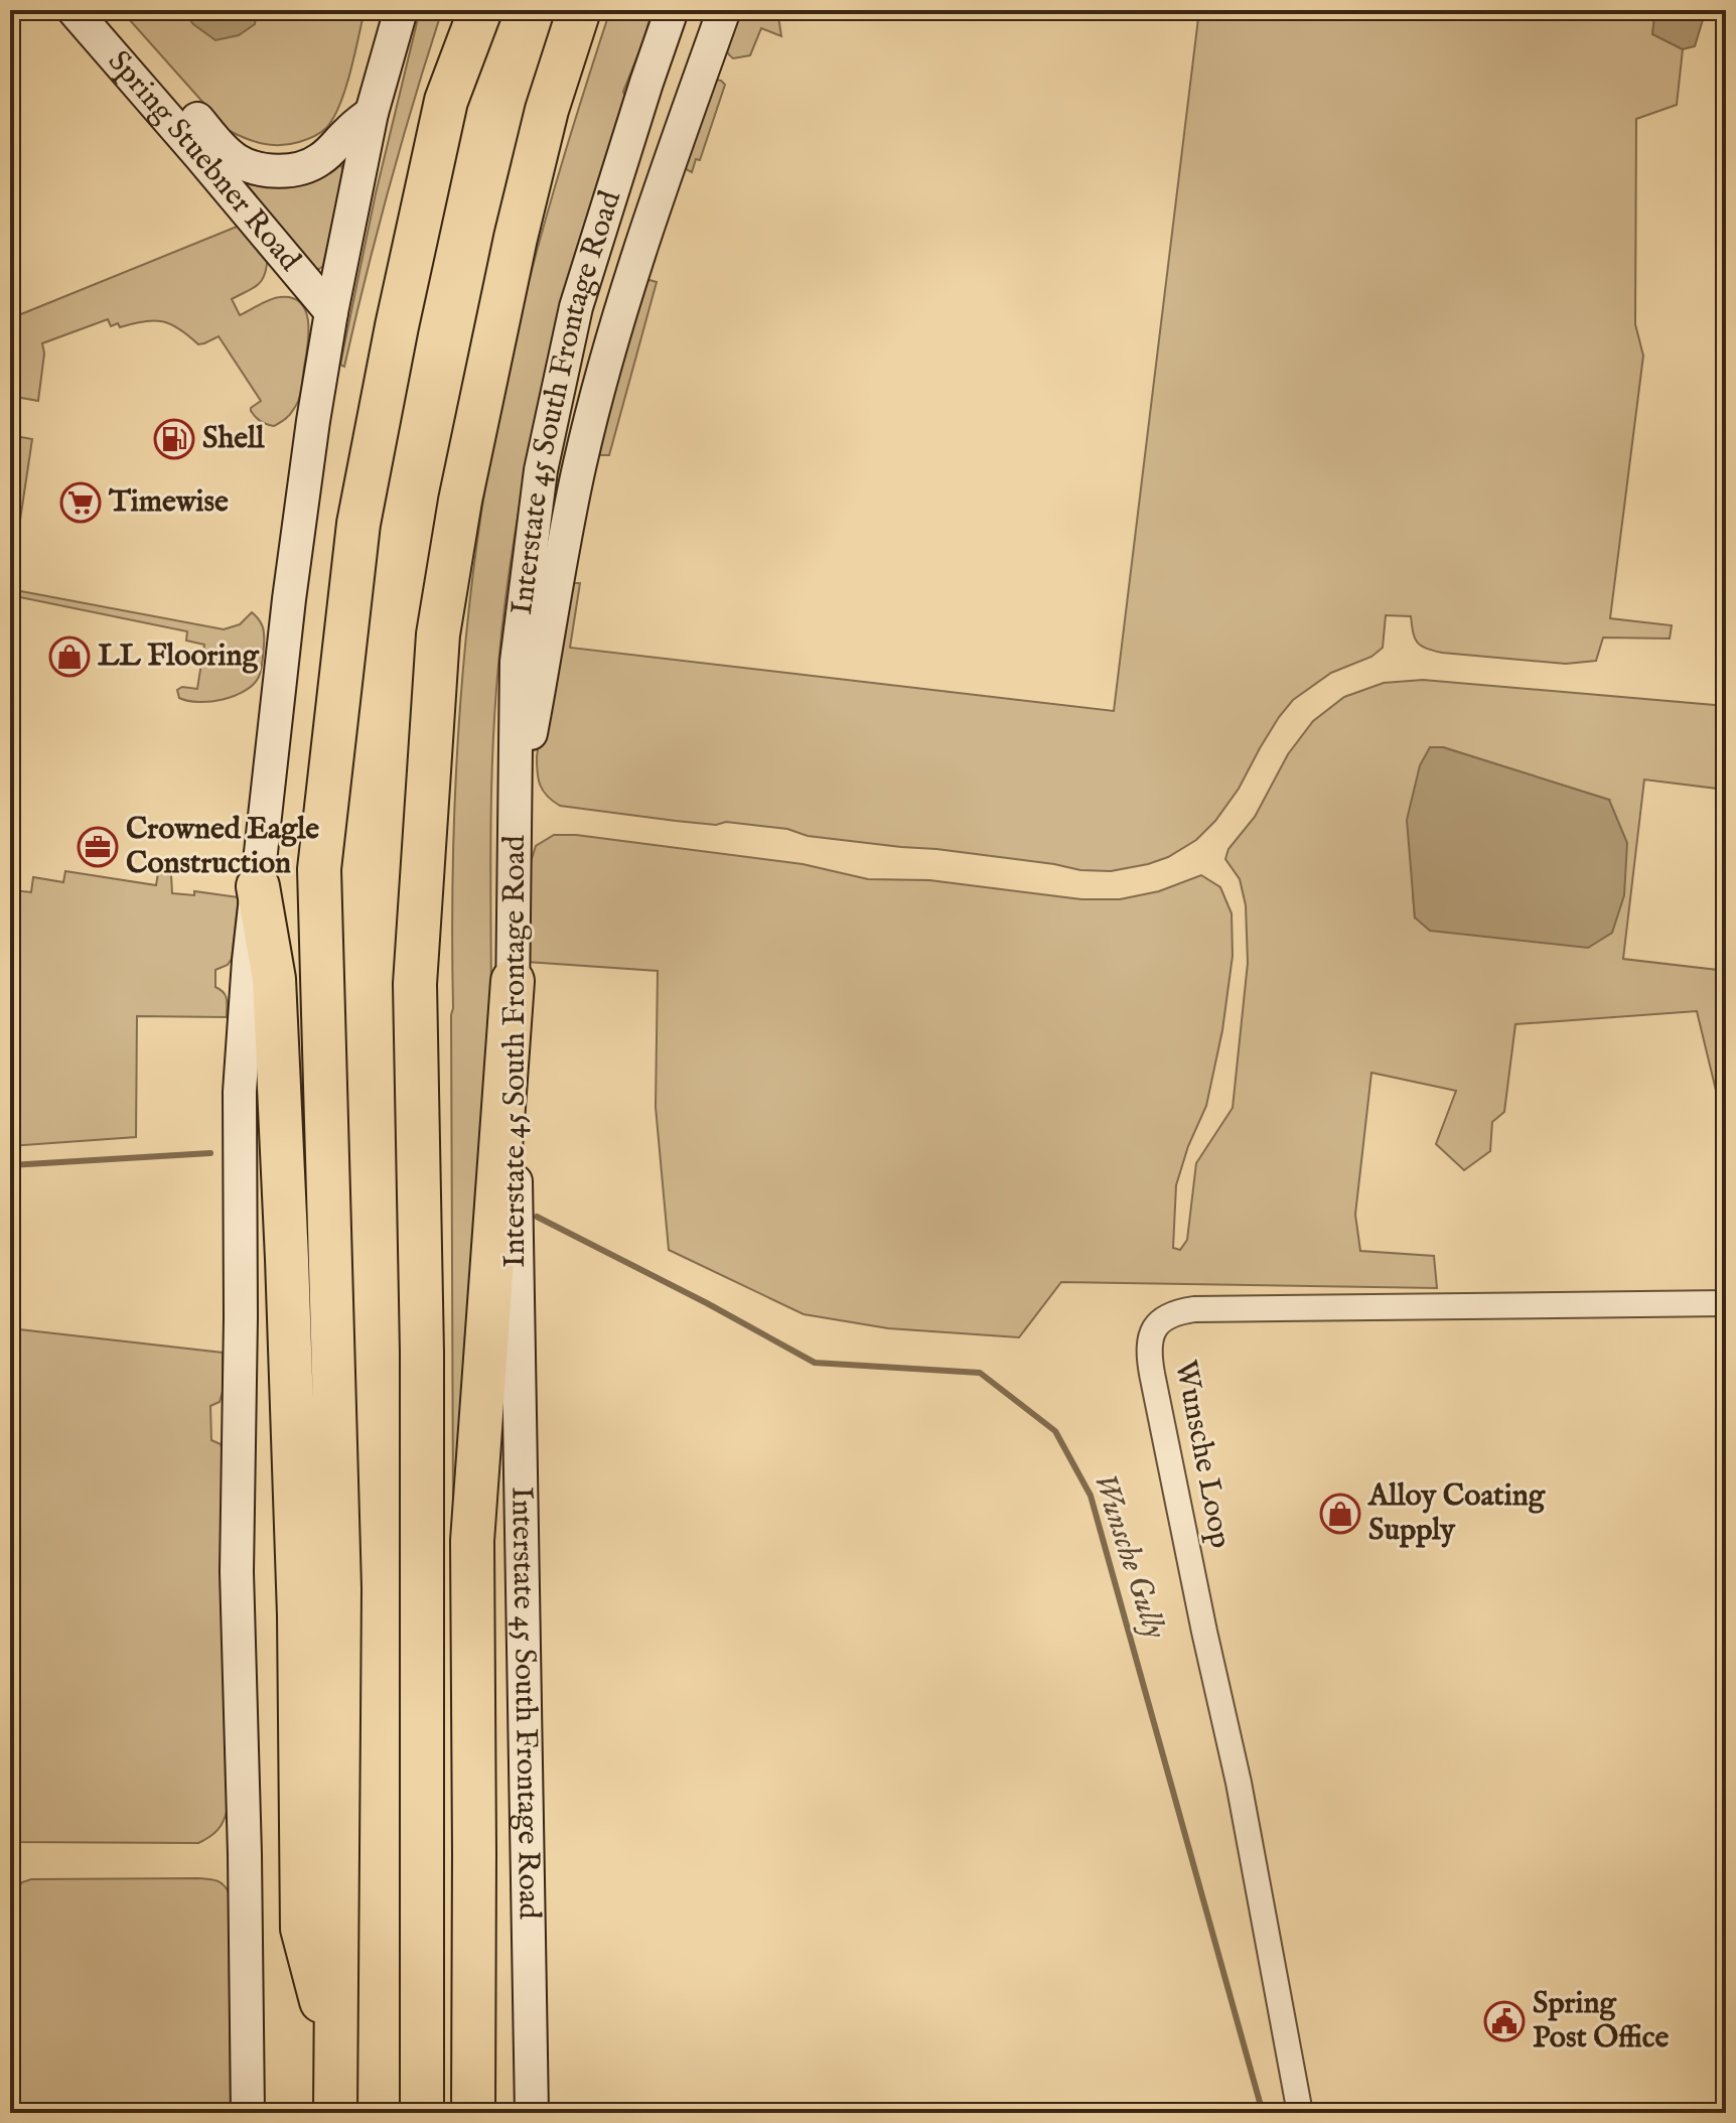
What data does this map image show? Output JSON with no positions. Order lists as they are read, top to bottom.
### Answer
{
  "streets": {
    "main road": ["Spring Stuebner Road", "Interstate 45 South Frontage Road"],
    "street": ["Wunsche Loop"]
  },
  "water": ["Wunsche Gully"],
  "places": {
    "fuel station": ["Shell"],
    "supermarket": ["Timewise"],
    "shop": ["LL Flooring", "Alloy Coating Supply"],
    "office": ["Crowned Eagle Construction"],
    "public building": ["Spring Post Office"]
  }
}
